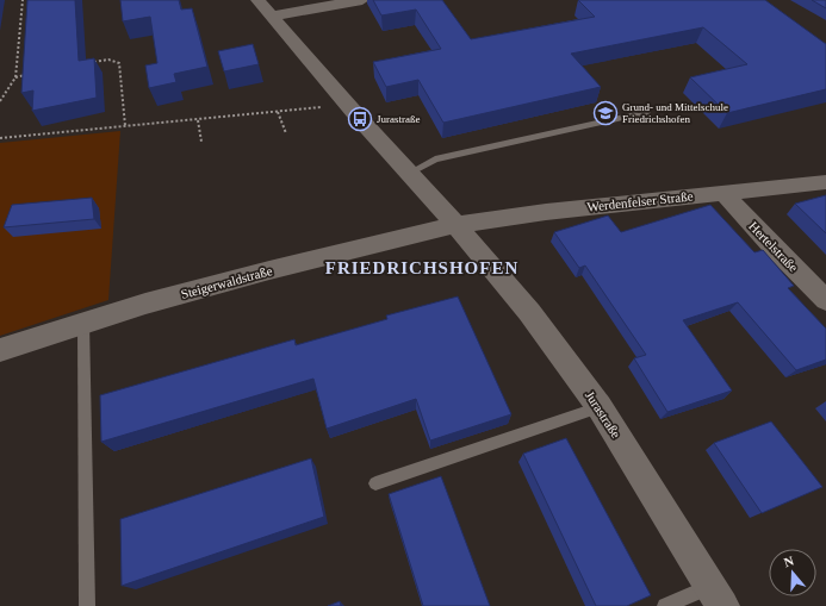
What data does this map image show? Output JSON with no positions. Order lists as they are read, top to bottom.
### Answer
{
  "streets": {
    "street": [
      "Werdenfelser Straße",
      "Hertelstraße",
      "Steigerwaldstraße",
      "Jurastraße"
    ]
  },
  "crossings": [
    ["Werdenfelser Straße", "Hertelstraße"],
    ["Werdenfelser Straße", "Steigerwaldstraße"],
    ["Werdenfelser Straße", "Jurastraße"],
    ["Steigerwaldstraße", "Jurastraße"]
  ],
  "districts": ["FRIEDRICHSHOFEN"],
  "places": {
    "school or university": ["Grund- und Mittelschule Friedrichshofen"],
    "bus stop": ["Jurastraße"]
  },
  "north": "top"
}
